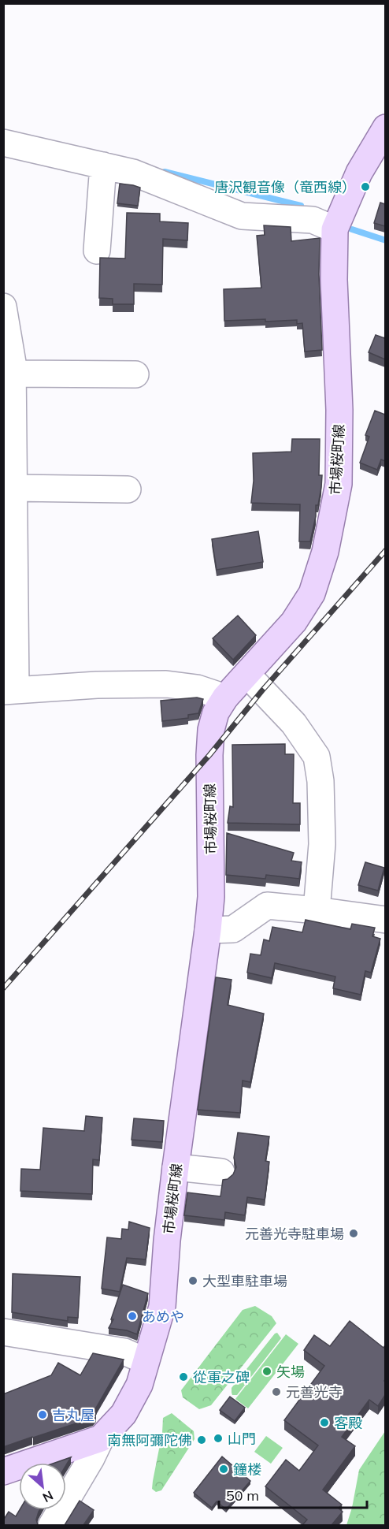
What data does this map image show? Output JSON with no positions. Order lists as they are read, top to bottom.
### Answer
{
  "streets": {
    "main road": ["市場桜町線"]
  },
  "places": [
    "唐沢観音像（竜西線）",
    "元善光寺駐車場",
    "大型車駐車場",
    "あめや",
    "矢場",
    "從軍之碑",
    "元善光寺",
    "吉丸屋",
    "客殿",
    "山門",
    "南無阿彌陀佛",
    "鐘楼"
  ],
  "scale_bar": "50 m",
  "north": "bottom right"
}
